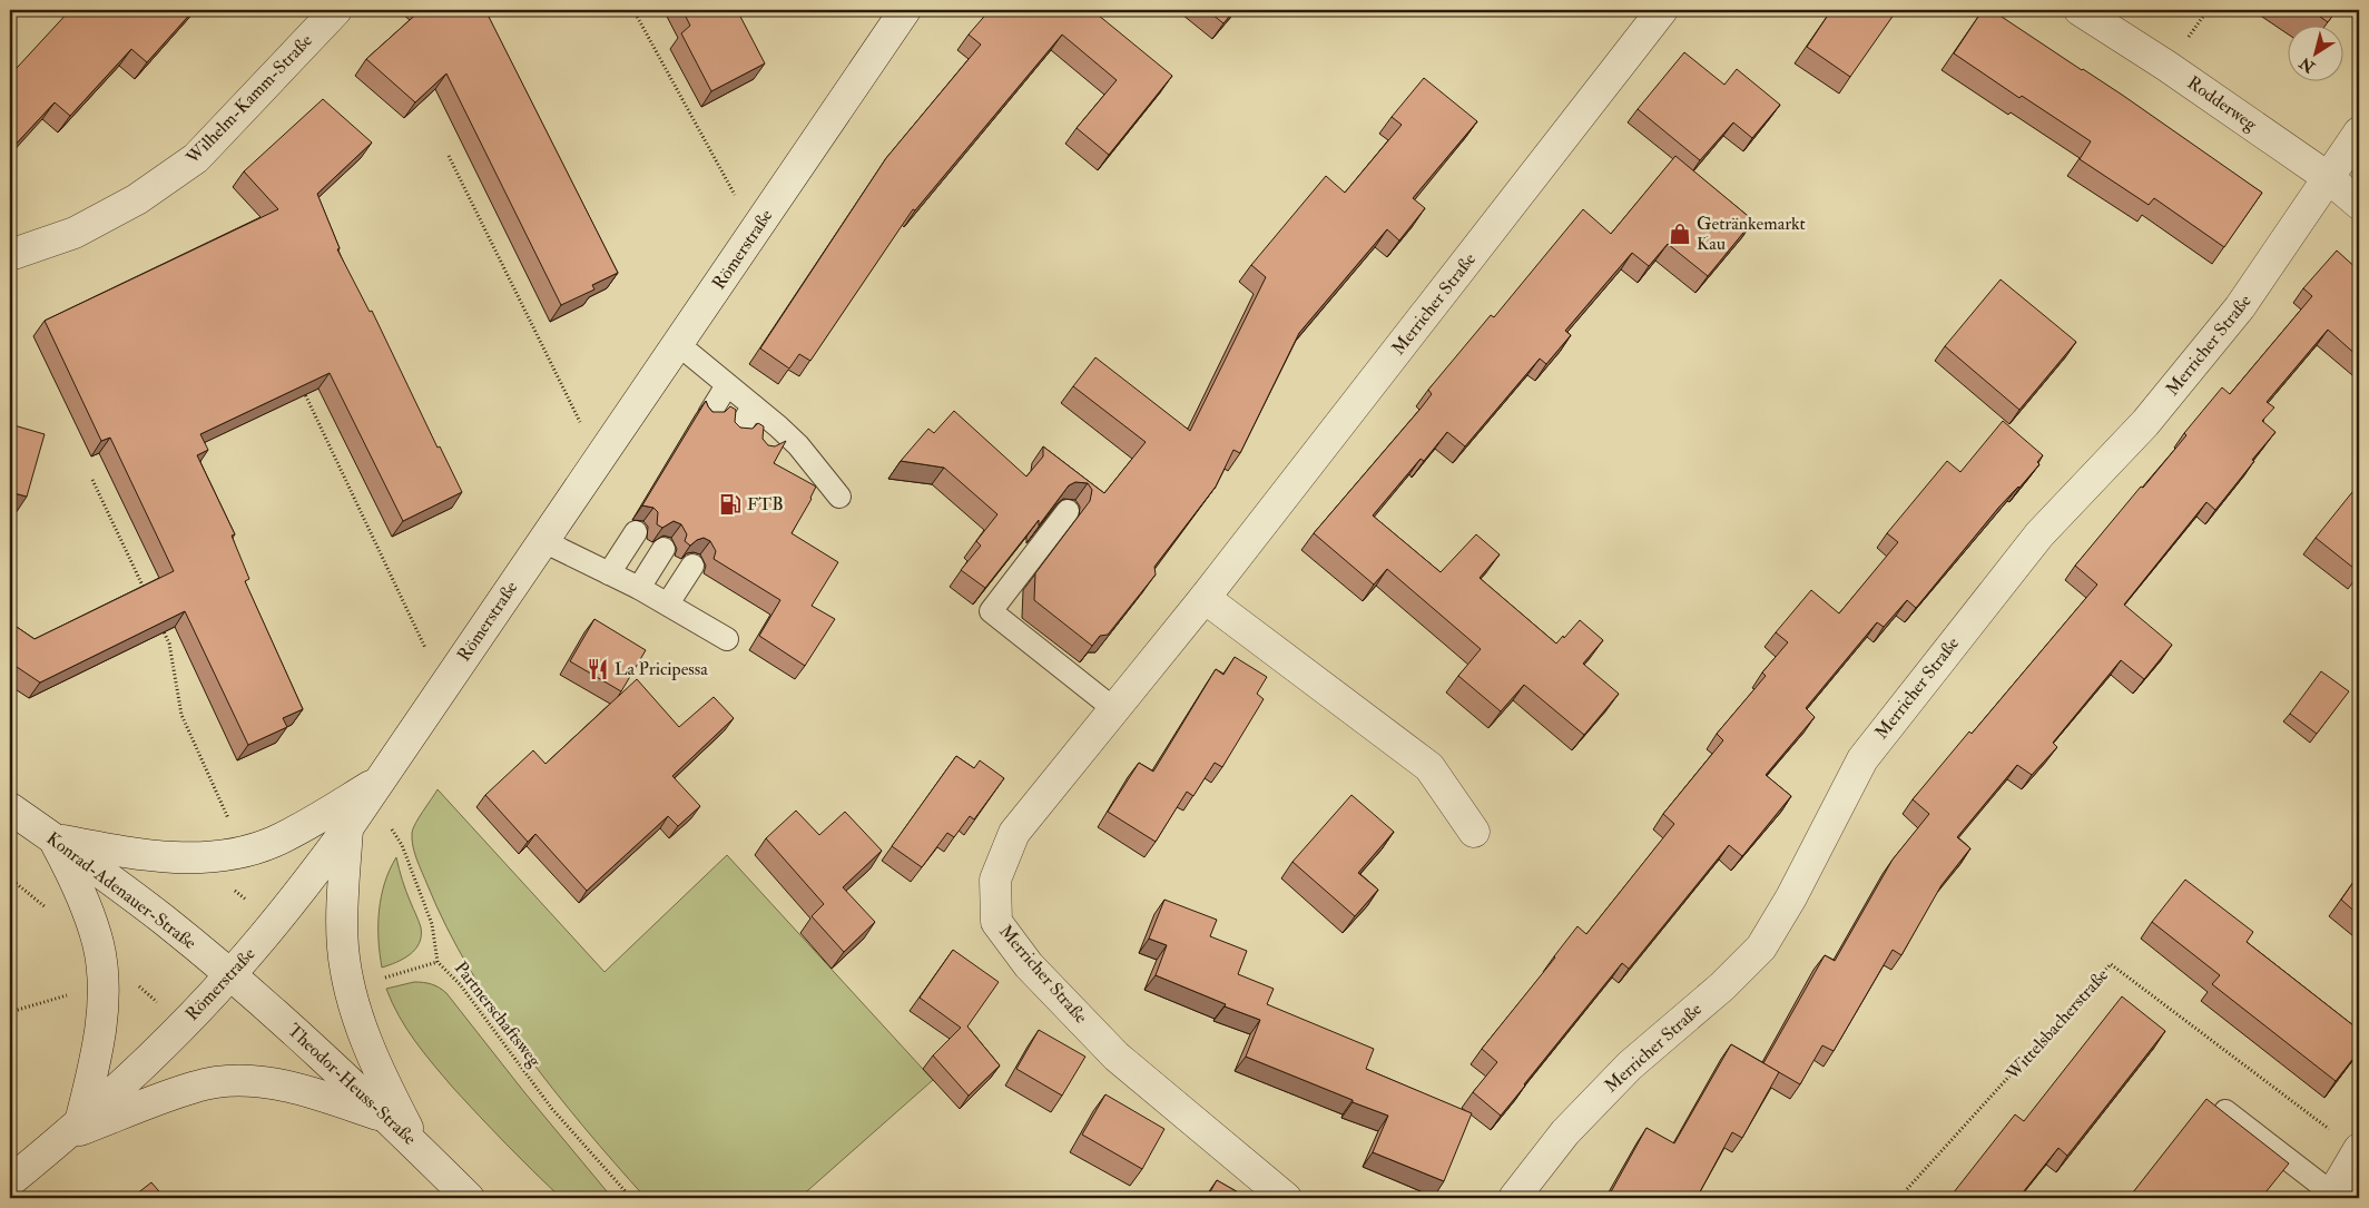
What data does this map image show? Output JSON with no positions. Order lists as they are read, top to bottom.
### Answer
{
  "streets": {
    "street": [
      "Wilhelm-Kamm-Straße",
      "Rodderweg",
      "Römerstraße",
      "Merricher Straße",
      "Konrad-Adenauer-Straße",
      "Theodor-Heuss-Straße"
    ],
    "path": ["Partnerschaftsweg", "Wittelsbacherstraße"]
  },
  "crossings": [
    ["Rodderweg", "Merricher Straße"],
    ["Römerstraße", "Konrad-Adenauer-Straße"],
    ["Römerstraße", "Partnerschaftsweg"],
    ["Römerstraße", "Theodor-Heuss-Straße"],
    ["Konrad-Adenauer-Straße", "Theodor-Heuss-Straße"]
  ],
  "places": {
    "shop": ["Getränkemarkt Kau"],
    "fuel station": ["FTB"],
    "restaurant": ["La Pricipessa"]
  },
  "north": "bottom left"
}
